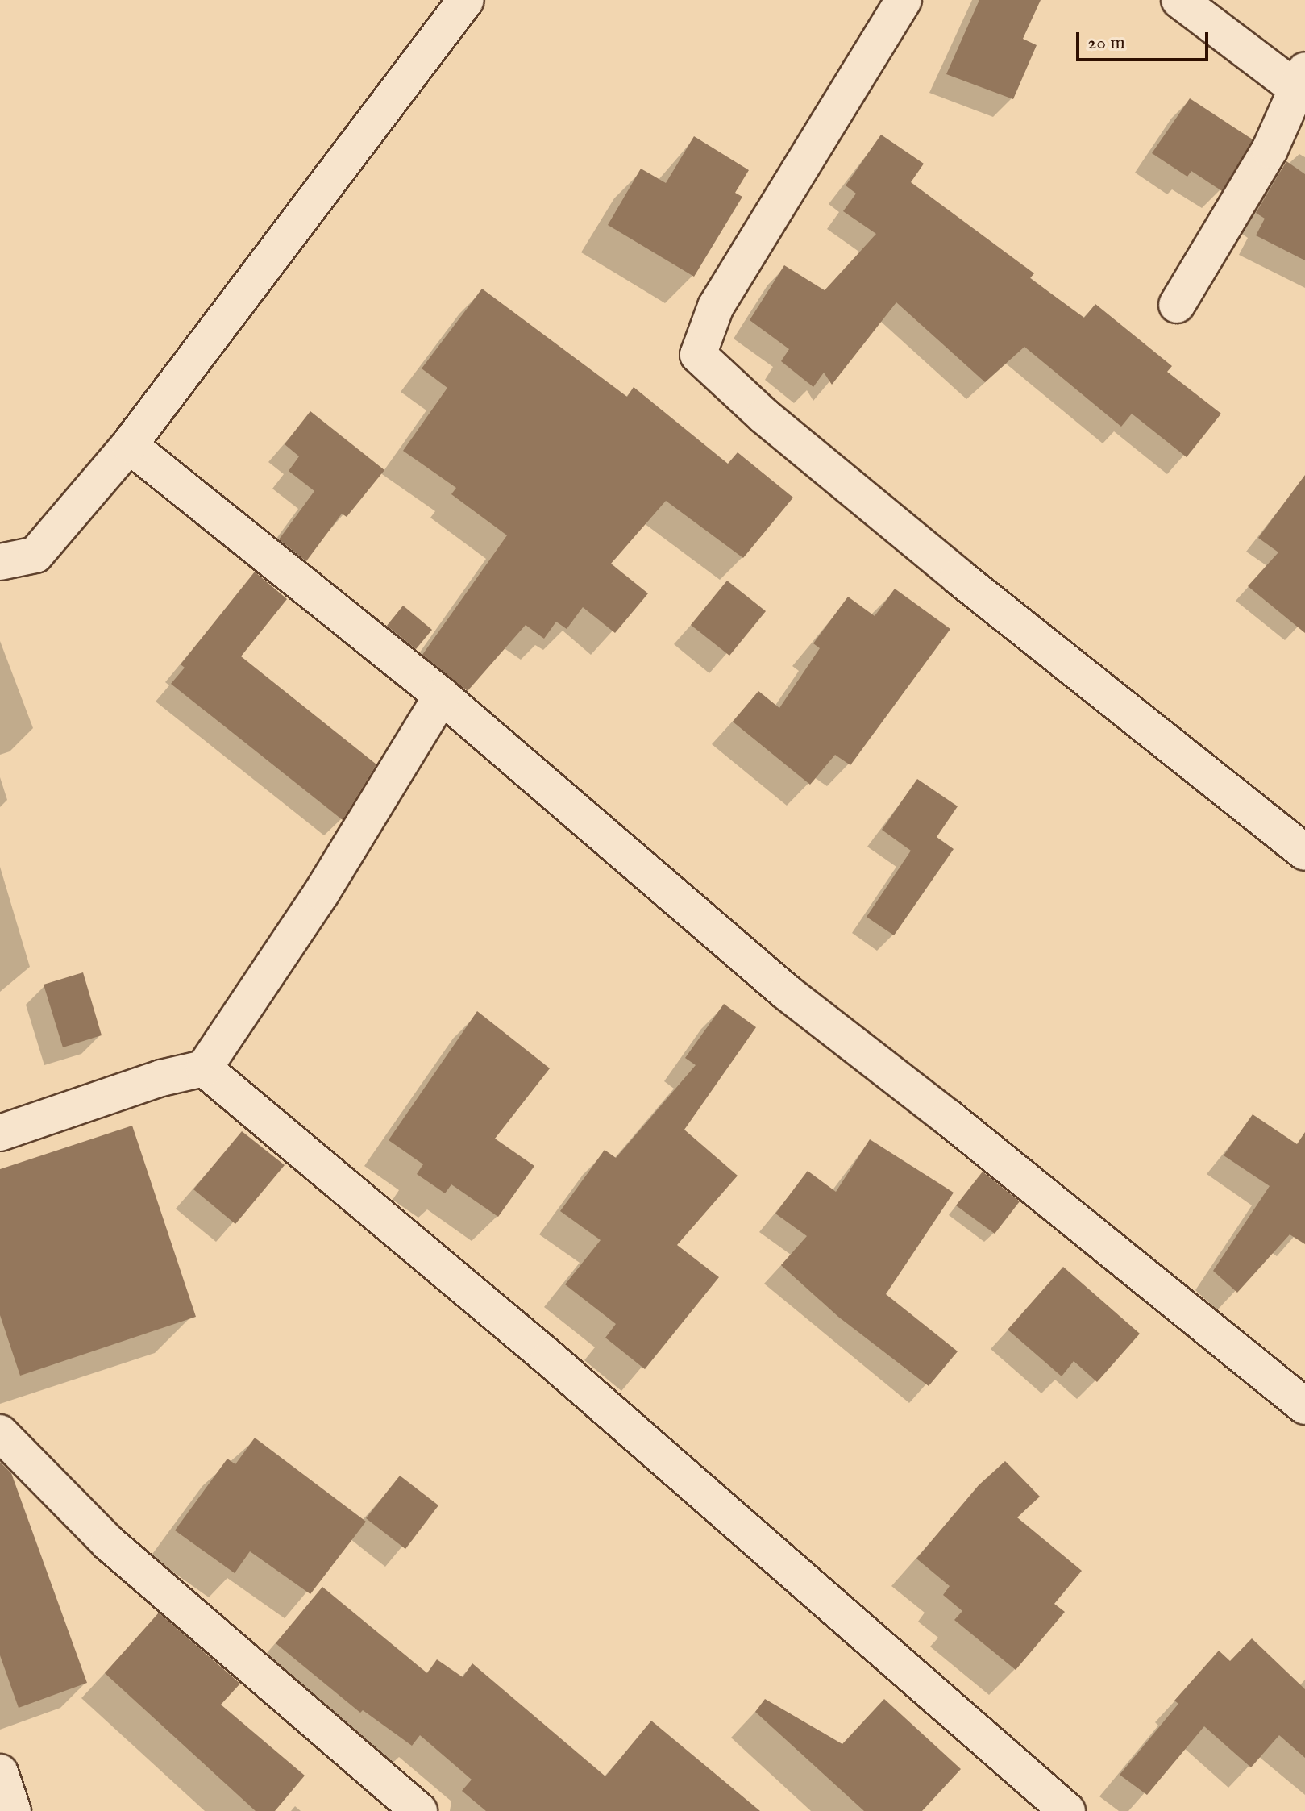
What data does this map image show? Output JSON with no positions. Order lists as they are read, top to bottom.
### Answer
{
  "scale_bar": "20 m"
}
